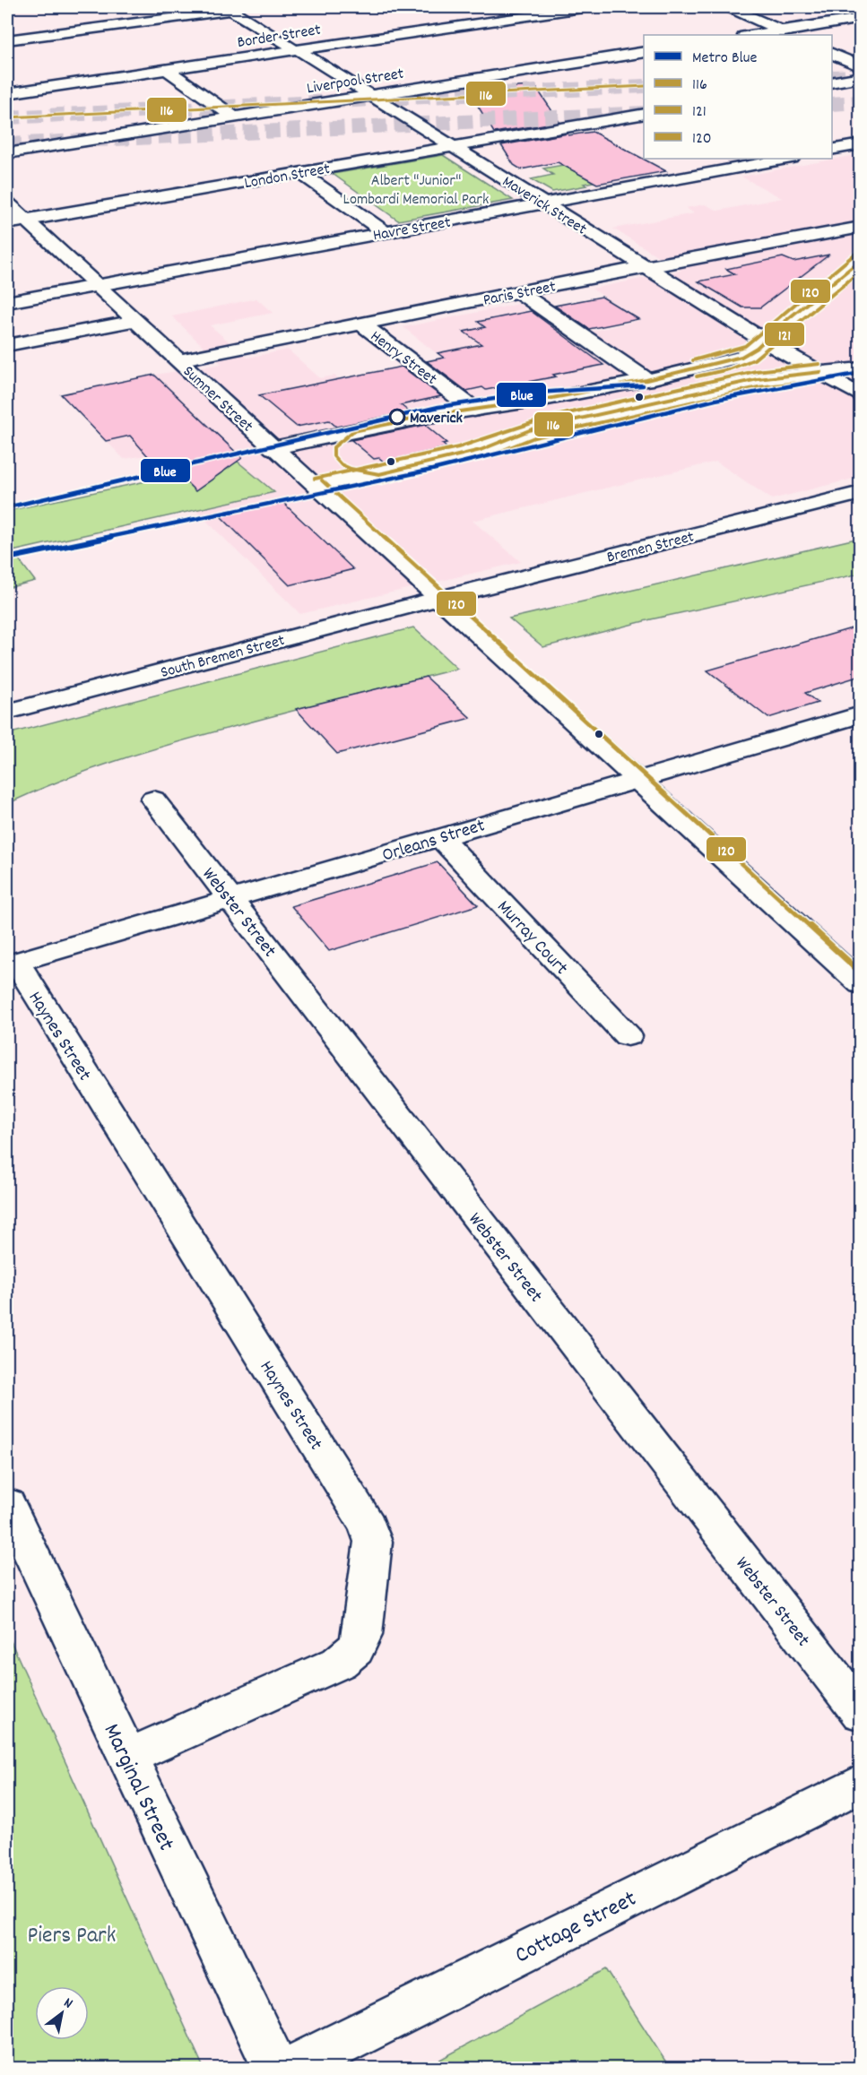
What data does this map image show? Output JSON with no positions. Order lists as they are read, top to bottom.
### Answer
{
  "streets": {
    "street": [
      "Border Street",
      "Liverpool Street",
      "London Street",
      "Maverick Street",
      "Havre Street",
      "Paris Street",
      "Henry Street",
      "Sumner Street",
      "Bremen Street",
      "South Bremen Street",
      "Orleans Street",
      "Webster Street",
      "Murray Court",
      "Haynes Street",
      "Marginal Street",
      "Cottage Street"
    ]
  },
  "crossings": [
    ["Border Street", "Maverick Street"],
    ["Liverpool Street", "Maverick Street"],
    ["London Street", "Maverick Street"],
    ["London Street", "Sumner Street"],
    ["Maverick Street", "Havre Street"],
    ["Maverick Street", "Paris Street"],
    ["Havre Street", "Sumner Street"],
    ["Paris Street", "Henry Street"],
    ["Paris Street", "Sumner Street"],
    ["Sumner Street", "Bremen Street"],
    ["Sumner Street", "South Bremen Street"],
    ["Sumner Street", "Orleans Street"],
    ["Bremen Street", "South Bremen Street"],
    ["Orleans Street", "Webster Street"],
    ["Orleans Street", "Murray Court"],
    ["Orleans Street", "Haynes Street"],
    ["Haynes Street", "Marginal Street"]
  ],
  "parks": ["Albert \"Junior\" Lombardi Memorial Park", "Piers Park"],
  "places": ["Maverick"],
  "lines": [
    "transit line 116",
    "transit line 120",
    "transit line 121",
    "metro line Blue"
  ],
  "legend": [
    "Metro Blue",
    "116",
    "121",
    "120"
  ],
  "north": "top right"
}
